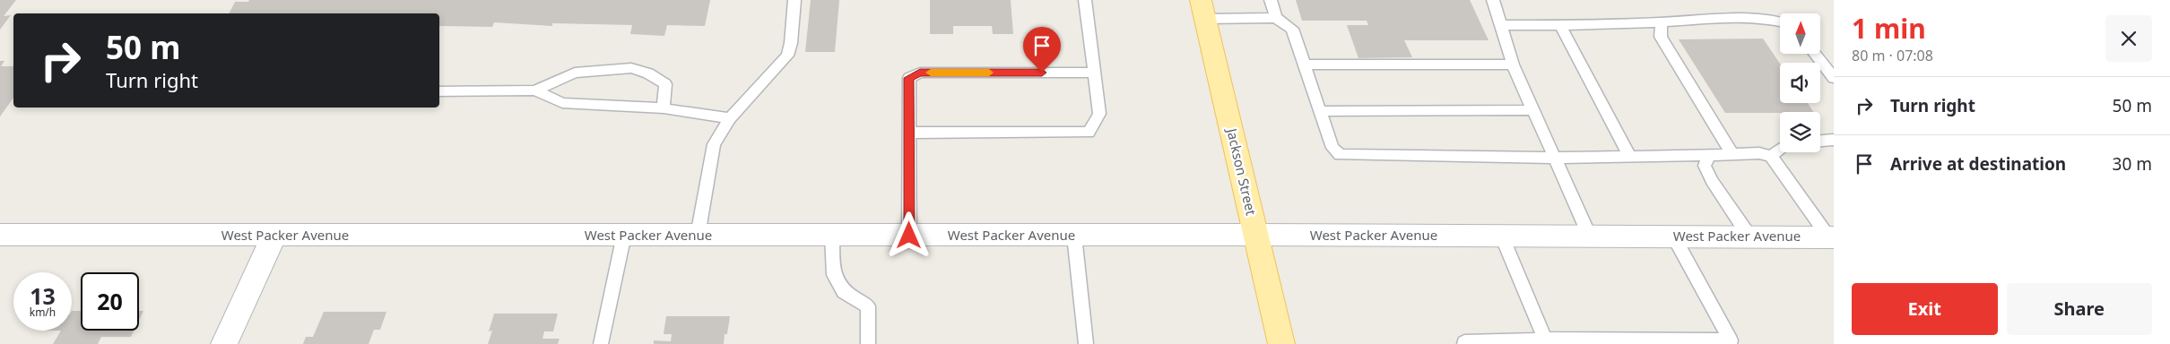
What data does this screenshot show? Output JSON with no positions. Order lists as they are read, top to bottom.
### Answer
{
  "streets": {
    "main road": ["Jackson Street"],
    "street": ["West Packer Avenue"]
  },
  "crossings": [
    ["Jackson Street", "West Packer Avenue"]
  ],
  "north": "top",
  "page": {
    "heading": ["1 min", "80 m · 07:08"],
    "turn": ["50 m", "Turn right"],
    "list": [
      {
        "name": "Turn right",
        "value": "50 m"
      },
      {
        "name": "Arrive at destination",
        "value": "30 m"
      }
    ],
    "speed": "13 km/h",
    "limit": "20",
    "buttons": ["Exit", "Share"]
  }
}
